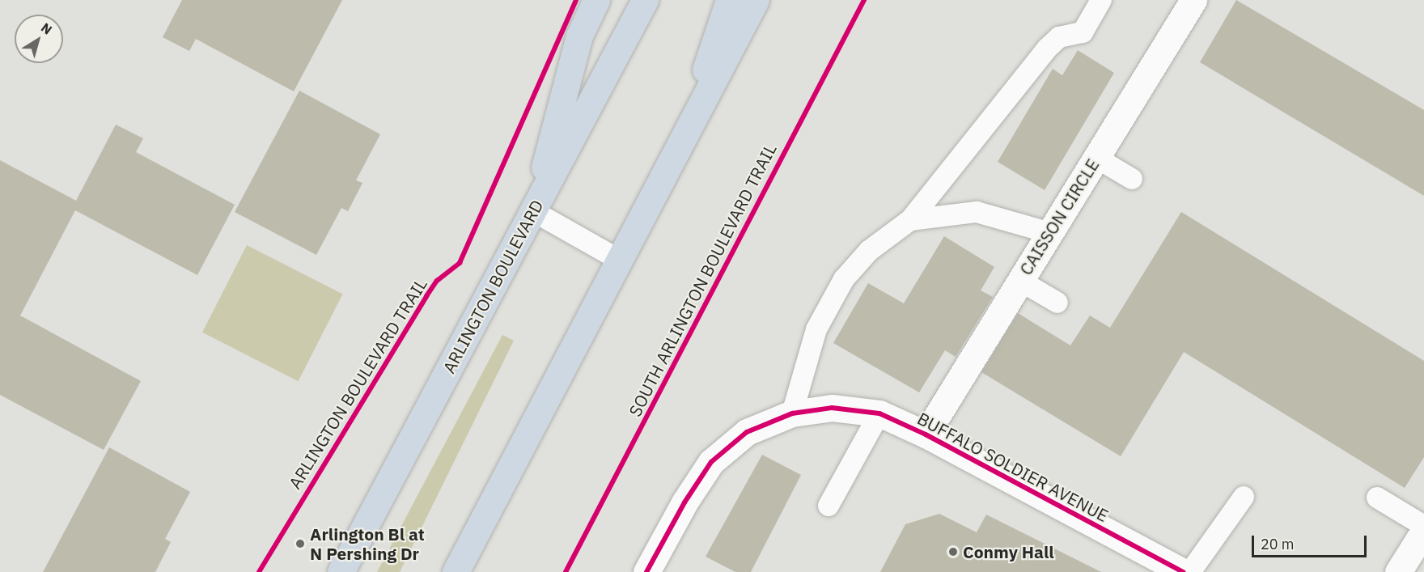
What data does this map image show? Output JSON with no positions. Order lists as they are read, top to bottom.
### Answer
{
  "streets": {
    "highway": ["ARLINGTON BOULEVARD"],
    "street": ["CAISSON CIRCLE", "BUFFALO SOLDIER AVENUE"],
    "cycle path": ["SOUTH ARLINGTON BOULEVARD TRAIL", "ARLINGTON BOULEVARD TRAIL"]
  },
  "crossings": [
    ["CAISSON CIRCLE", "BUFFALO SOLDIER AVENUE"]
  ],
  "places": ["Arlington Bl at N Pershing Dr", "Conmy Hall"],
  "scale_bar": "20 m",
  "north": "top right"
}
